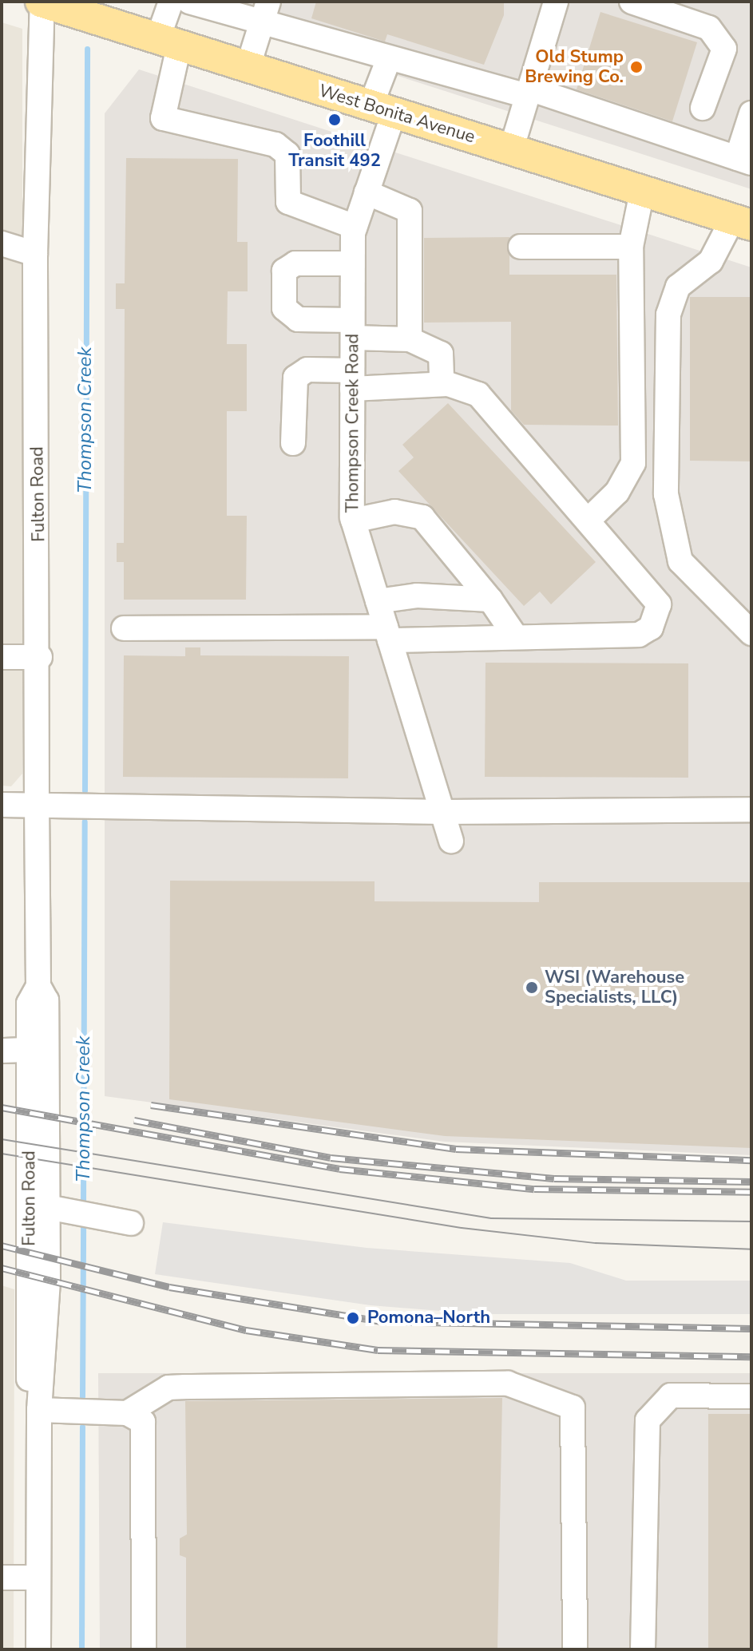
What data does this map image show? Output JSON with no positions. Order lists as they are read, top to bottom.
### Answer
{
  "streets": {
    "main road": ["West Bonita Avenue"],
    "street": ["Thompson Creek Road", "Fulton Road"]
  },
  "crossings": [
    ["West Bonita Avenue", "Thompson Creek Road"],
    ["West Bonita Avenue", "Fulton Road"]
  ],
  "water": ["Thompson Creek"],
  "places": [
    "Old Stump Brewing Co.",
    "Foothill Transit 492",
    "WSI (Warehouse Specialists, LLC)",
    "Pomona–North"
  ]
}
